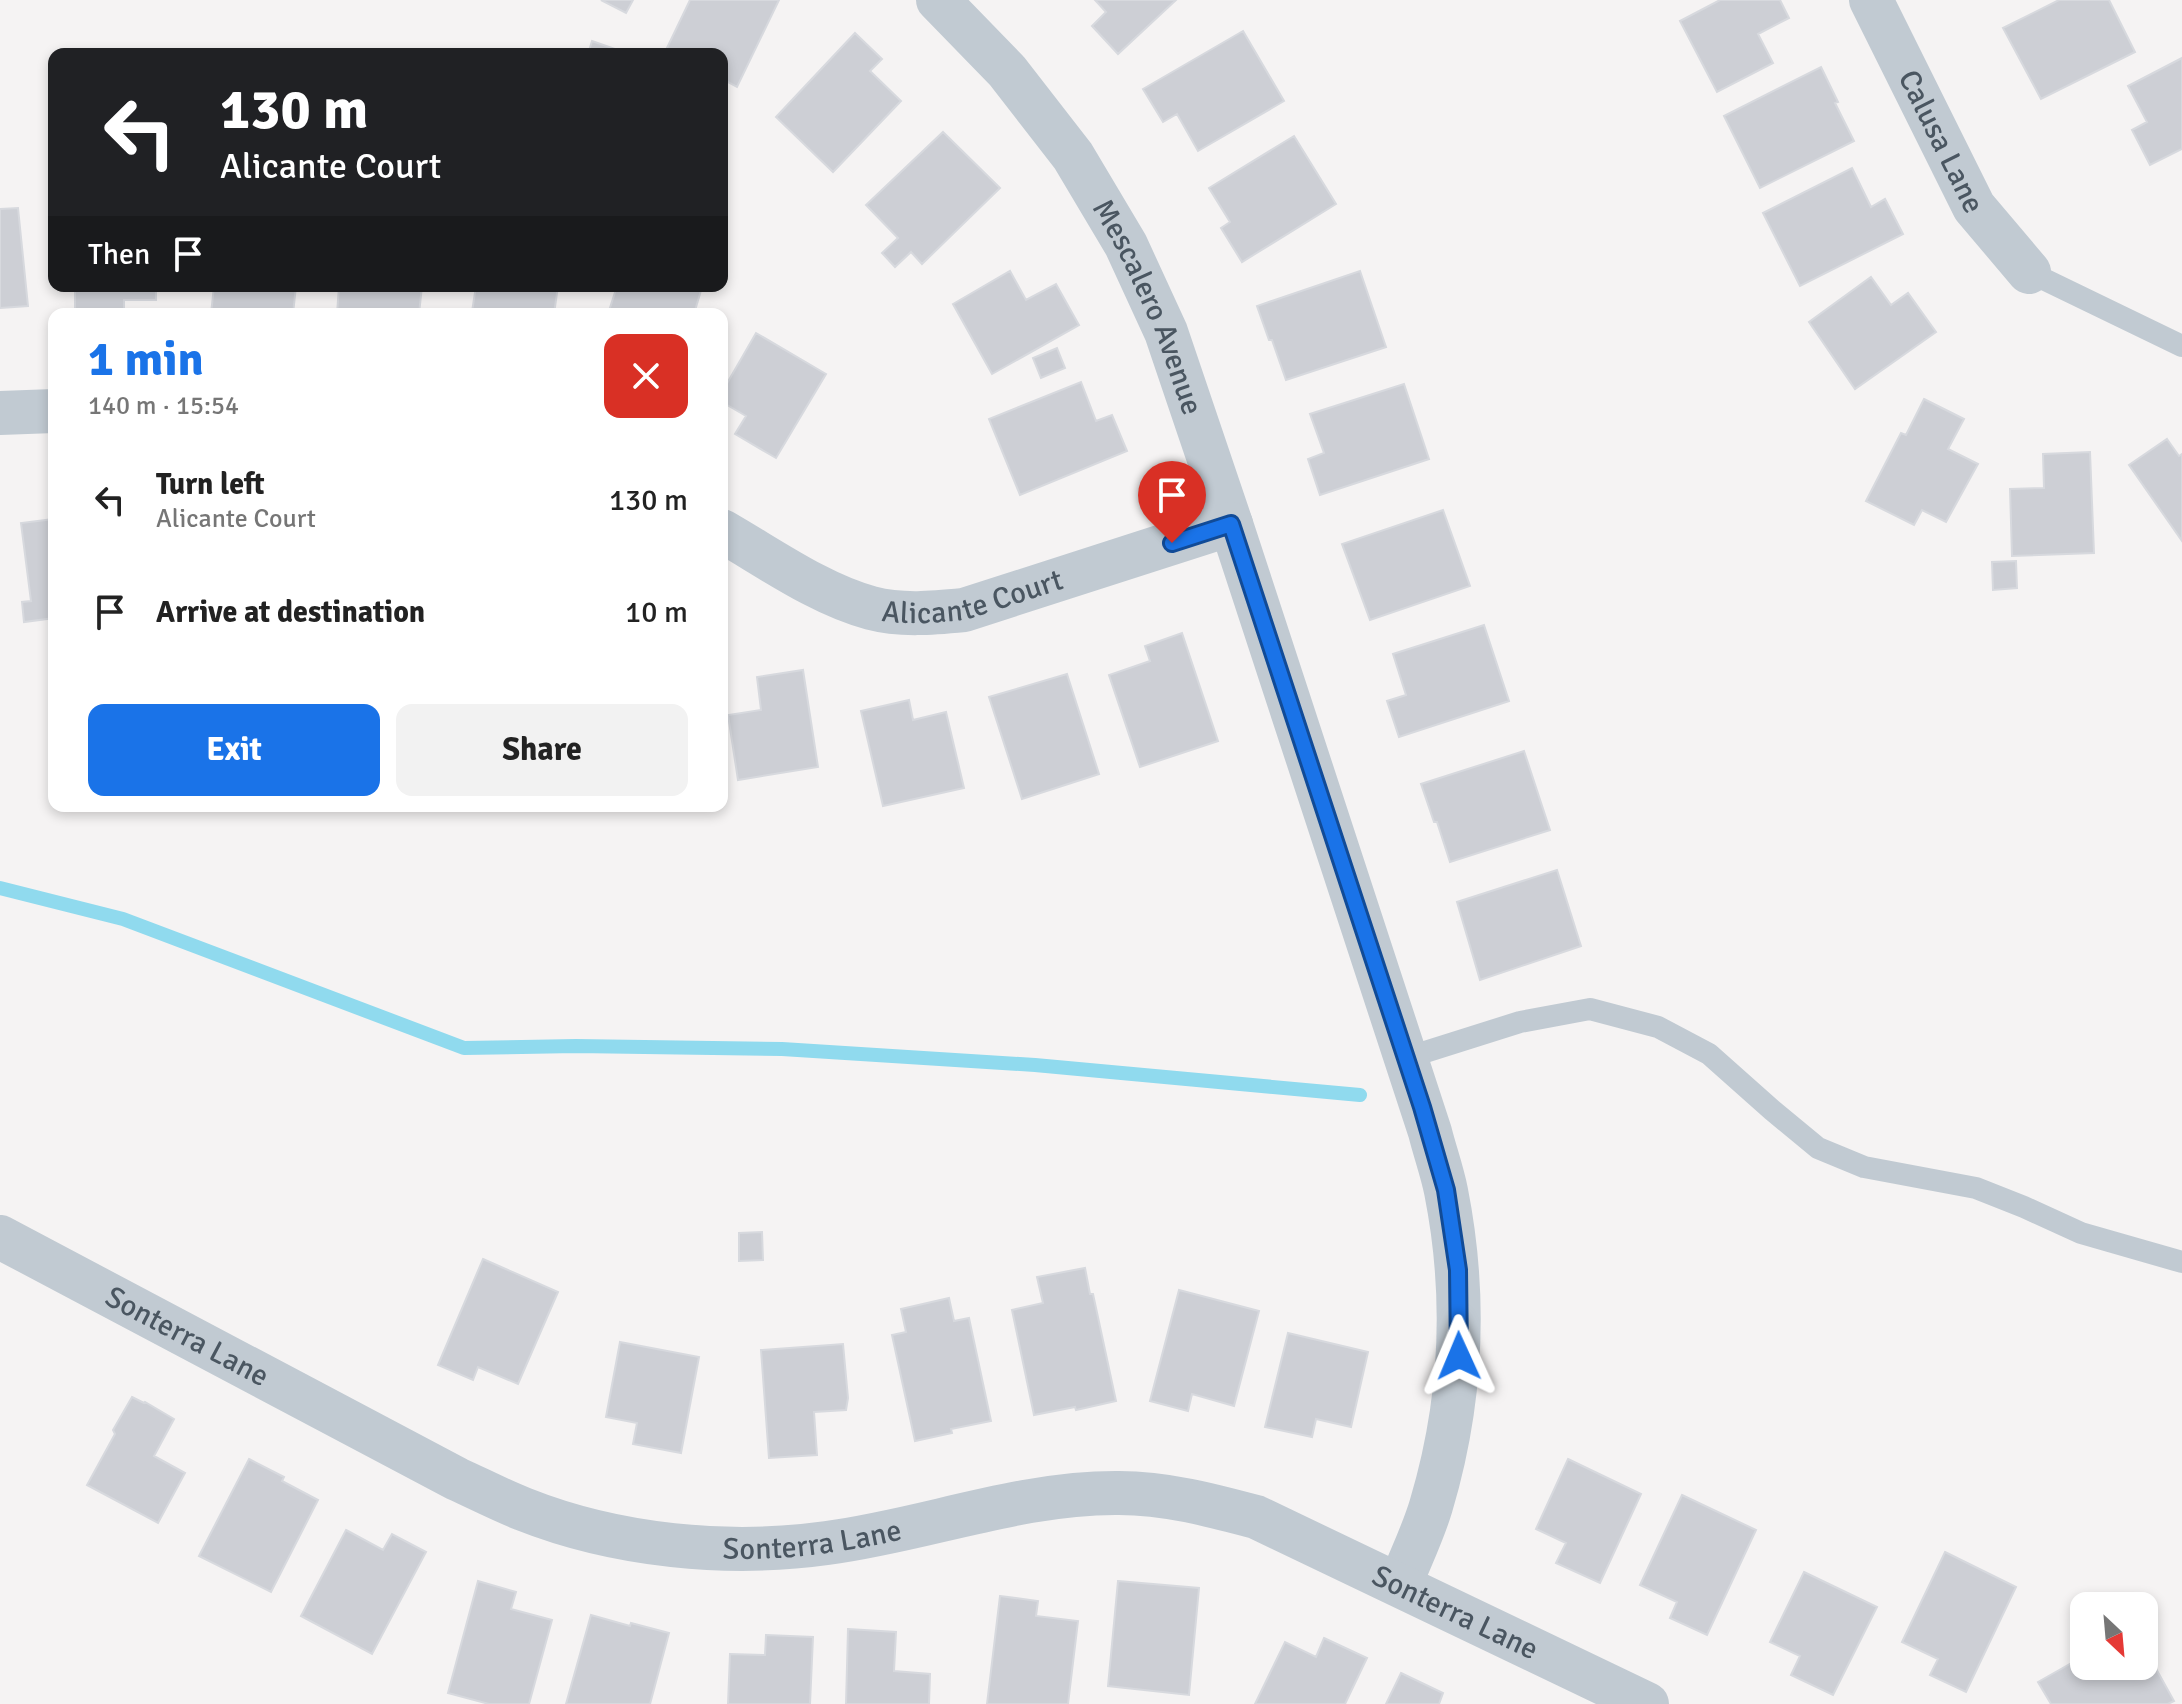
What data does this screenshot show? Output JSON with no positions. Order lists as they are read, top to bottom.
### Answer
{
  "streets": {
    "street": [
      "Calusa Lane",
      "Mescalero Avenue",
      "Alicante Court",
      "Sonterra Lane"
    ]
  },
  "crossings": [
    ["Mescalero Avenue", "Alicante Court"],
    ["Mescalero Avenue", "Sonterra Lane"]
  ],
  "north": "bottom right",
  "page": {
    "turn": ["130 m", "Alicante Court"],
    "then": "Then",
    "heading": ["1 min", "140 m · 15:54"],
    "list": [
      {
        "name": "Turn left",
        "note": "Alicante Court",
        "value": "130 m"
      },
      {
        "name": "Arrive at destination",
        "value": "10 m"
      }
    ],
    "buttons": ["Exit", "Share"]
  }
}
